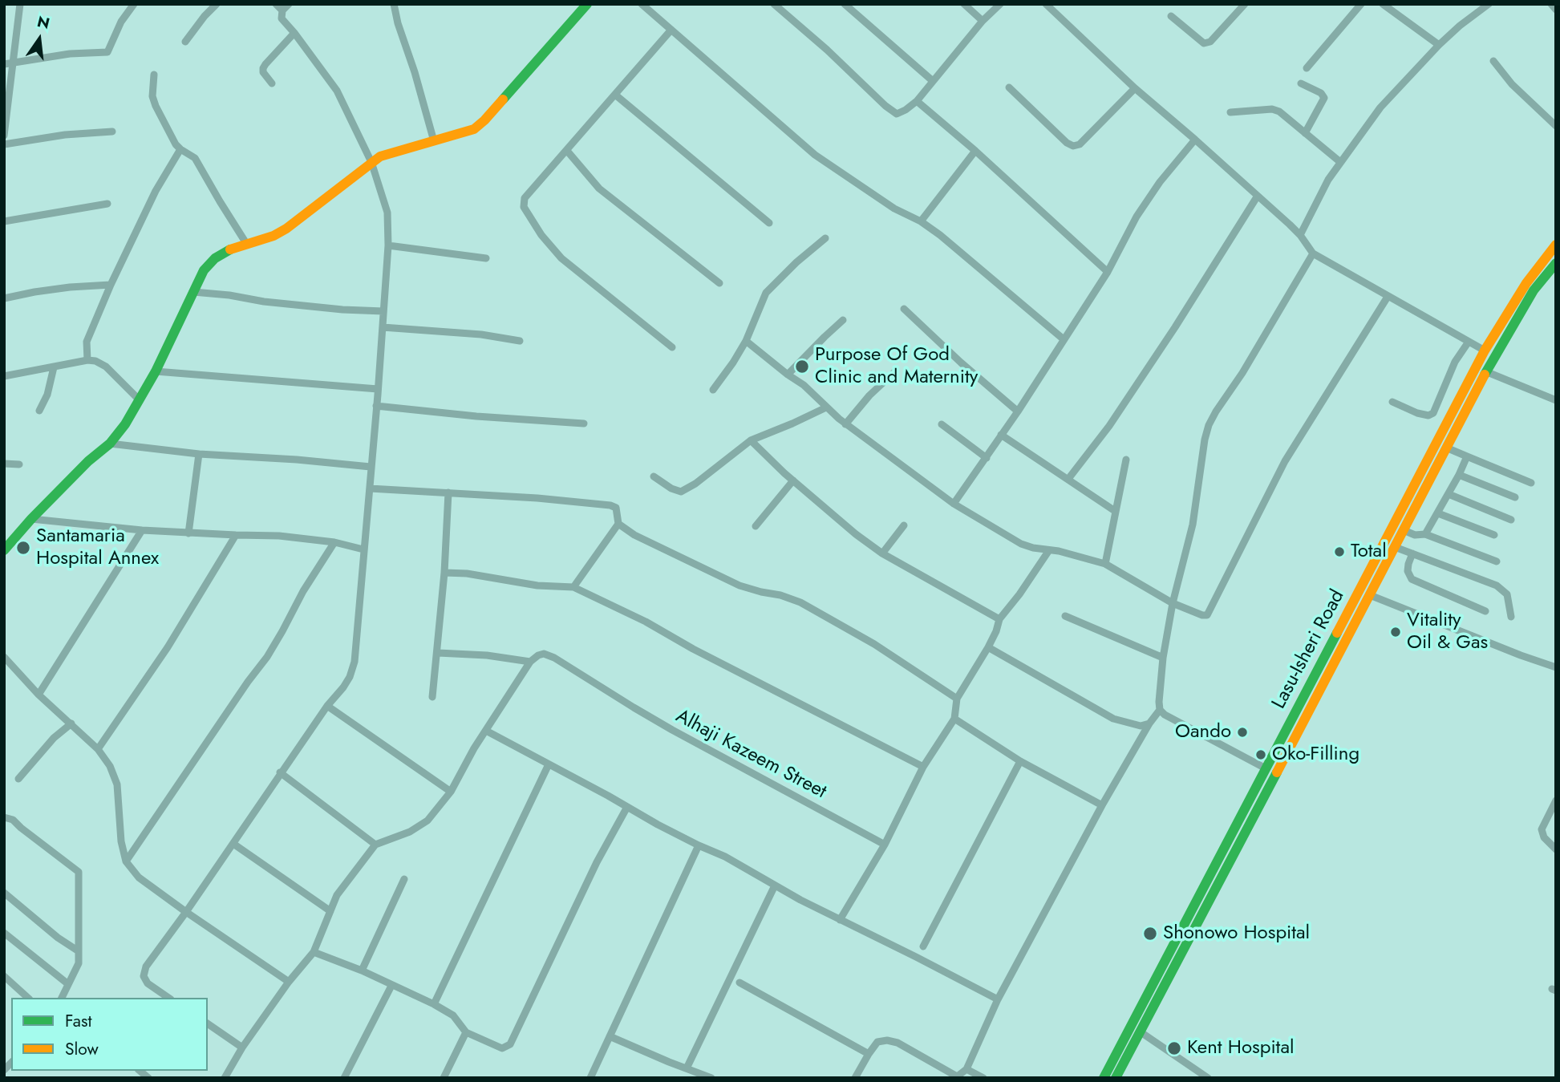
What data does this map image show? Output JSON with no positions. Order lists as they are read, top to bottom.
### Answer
{
  "streets": {
    "main road": ["Lasu-Isheri Road"],
    "street": ["Alhaji Kazeem Street"]
  },
  "places": [
    "Purpose Of God Clinic and Maternity",
    "Santamaria Hospital Annex",
    "Total",
    "Vitality Oil & Gas",
    "Oando",
    "Oko-Filling",
    "Shonowo Hospital",
    "Kent Hospital"
  ],
  "legend": ["Fast", "Slow"],
  "north": "top"
}
